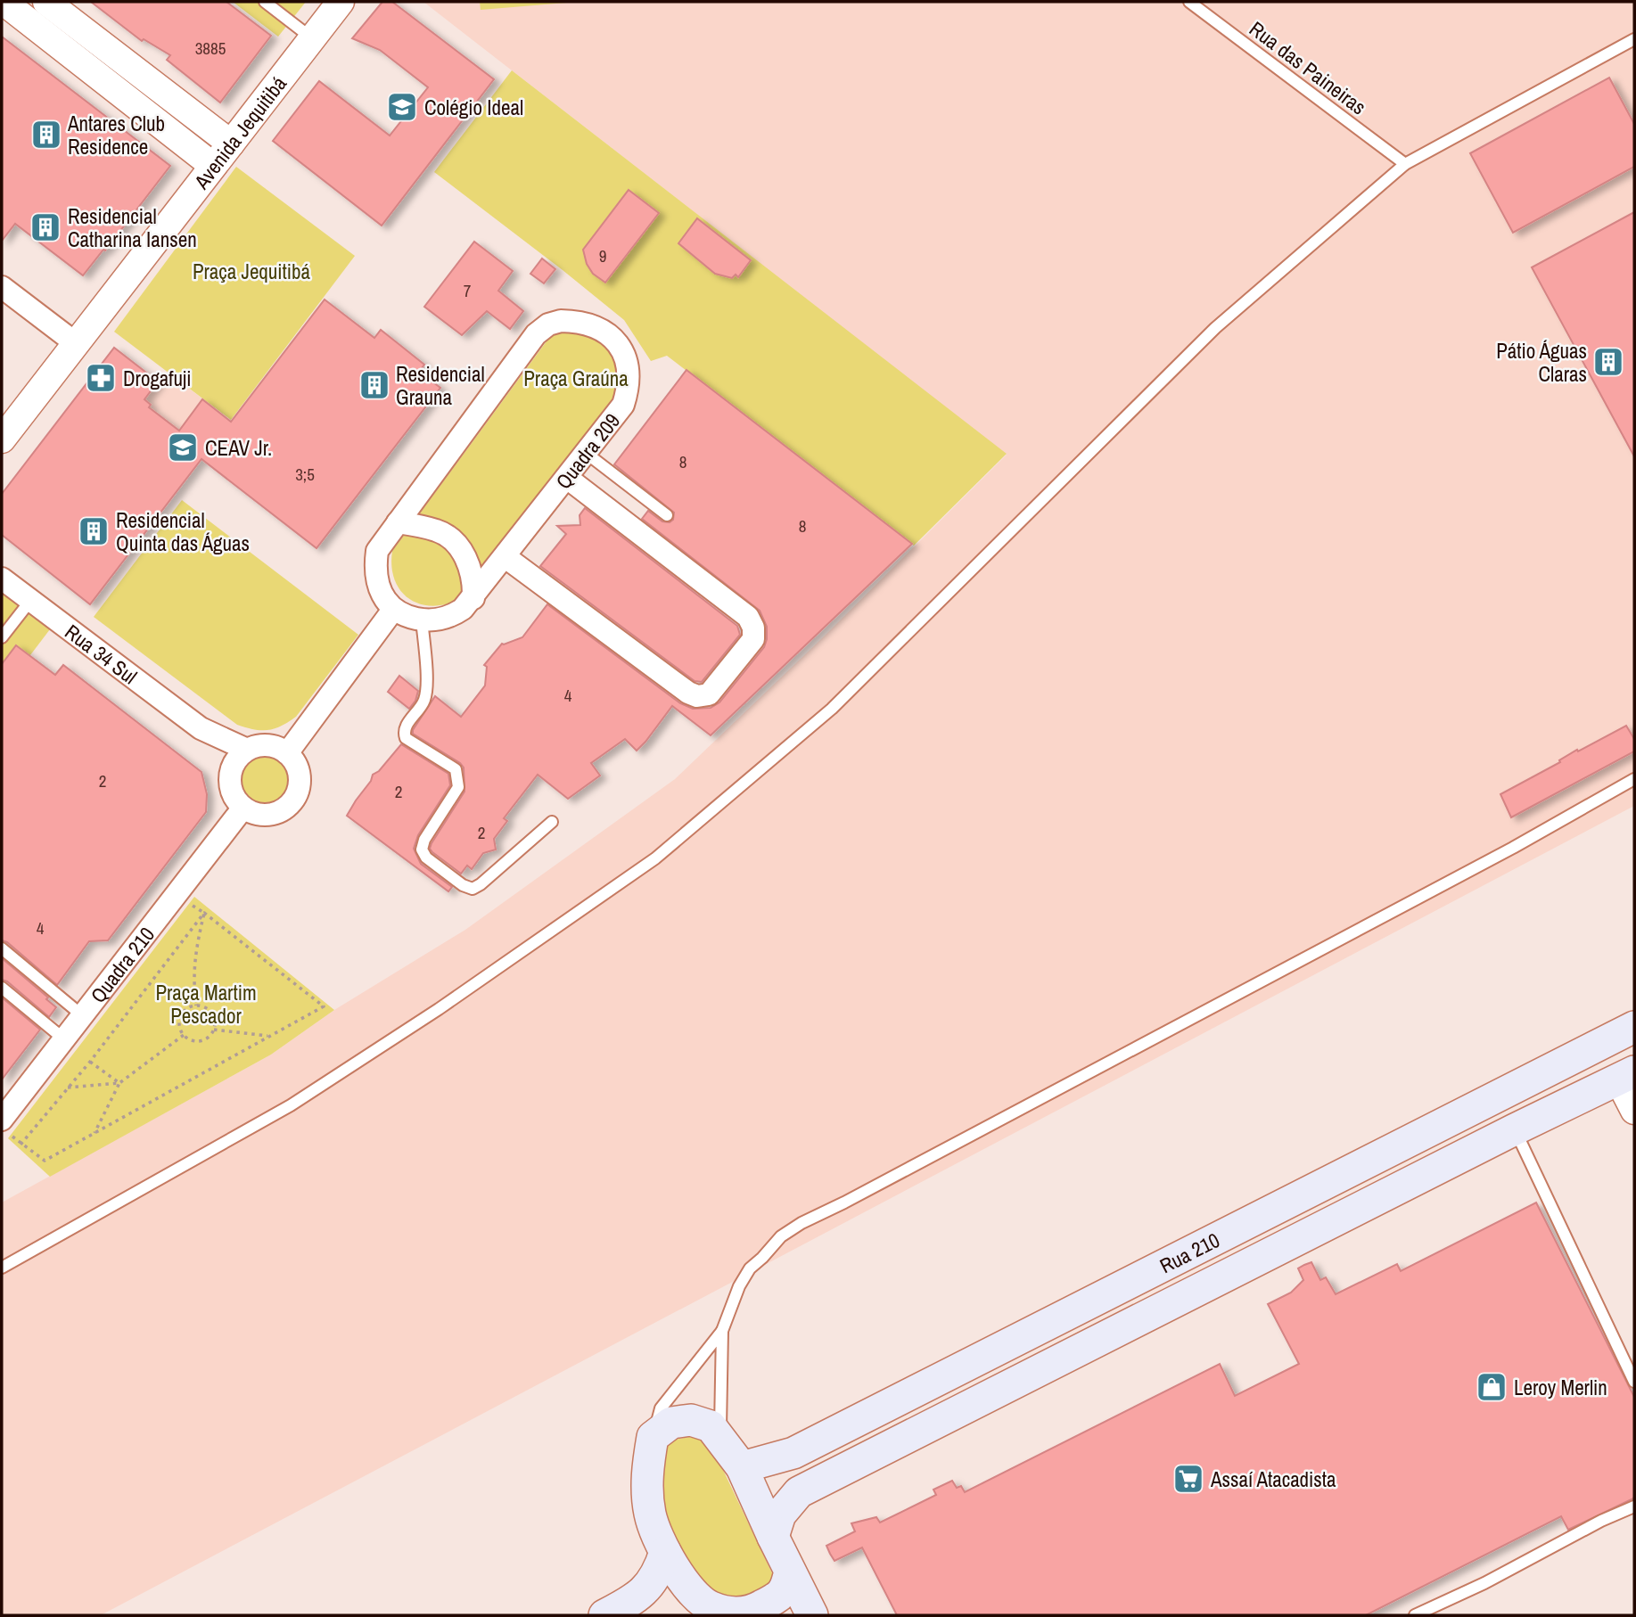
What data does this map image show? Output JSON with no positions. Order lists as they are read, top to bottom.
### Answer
{
  "streets": {
    "main road": ["Rua 210"],
    "street": [
      "Avenida Jequitibá",
      "Quadra 209",
      "Rua 34 Sul",
      "Quadra 210"
    ],
    "lane": ["Rua das Paineiras"]
  },
  "crossings": [
    ["Rua 34 Sul", "Quadra 210"]
  ],
  "parks": ["Praça Jequitibá", "Praça Graúna", "Praça Martim Pescador"],
  "places": {
    "school or university": ["Colégio Ideal", "CEAV Jr."],
    "building": [
      "Antares Club Residence",
      "Residencial Catharina Iansen",
      "Pátio Águas Claras",
      "Residencial Grauna",
      "Residencial Quinta das Águas"
    ],
    "pharmacy": ["Drogafuji"],
    "shop": ["Leroy Merlin"],
    "supermarket": ["Assaí Atacadista"]
  },
  "house_numbers": [
    "3885",
    "9",
    "7",
    "8",
    "3;5",
    "8",
    "4",
    "2",
    "2",
    "2",
    "4"
  ]
}
